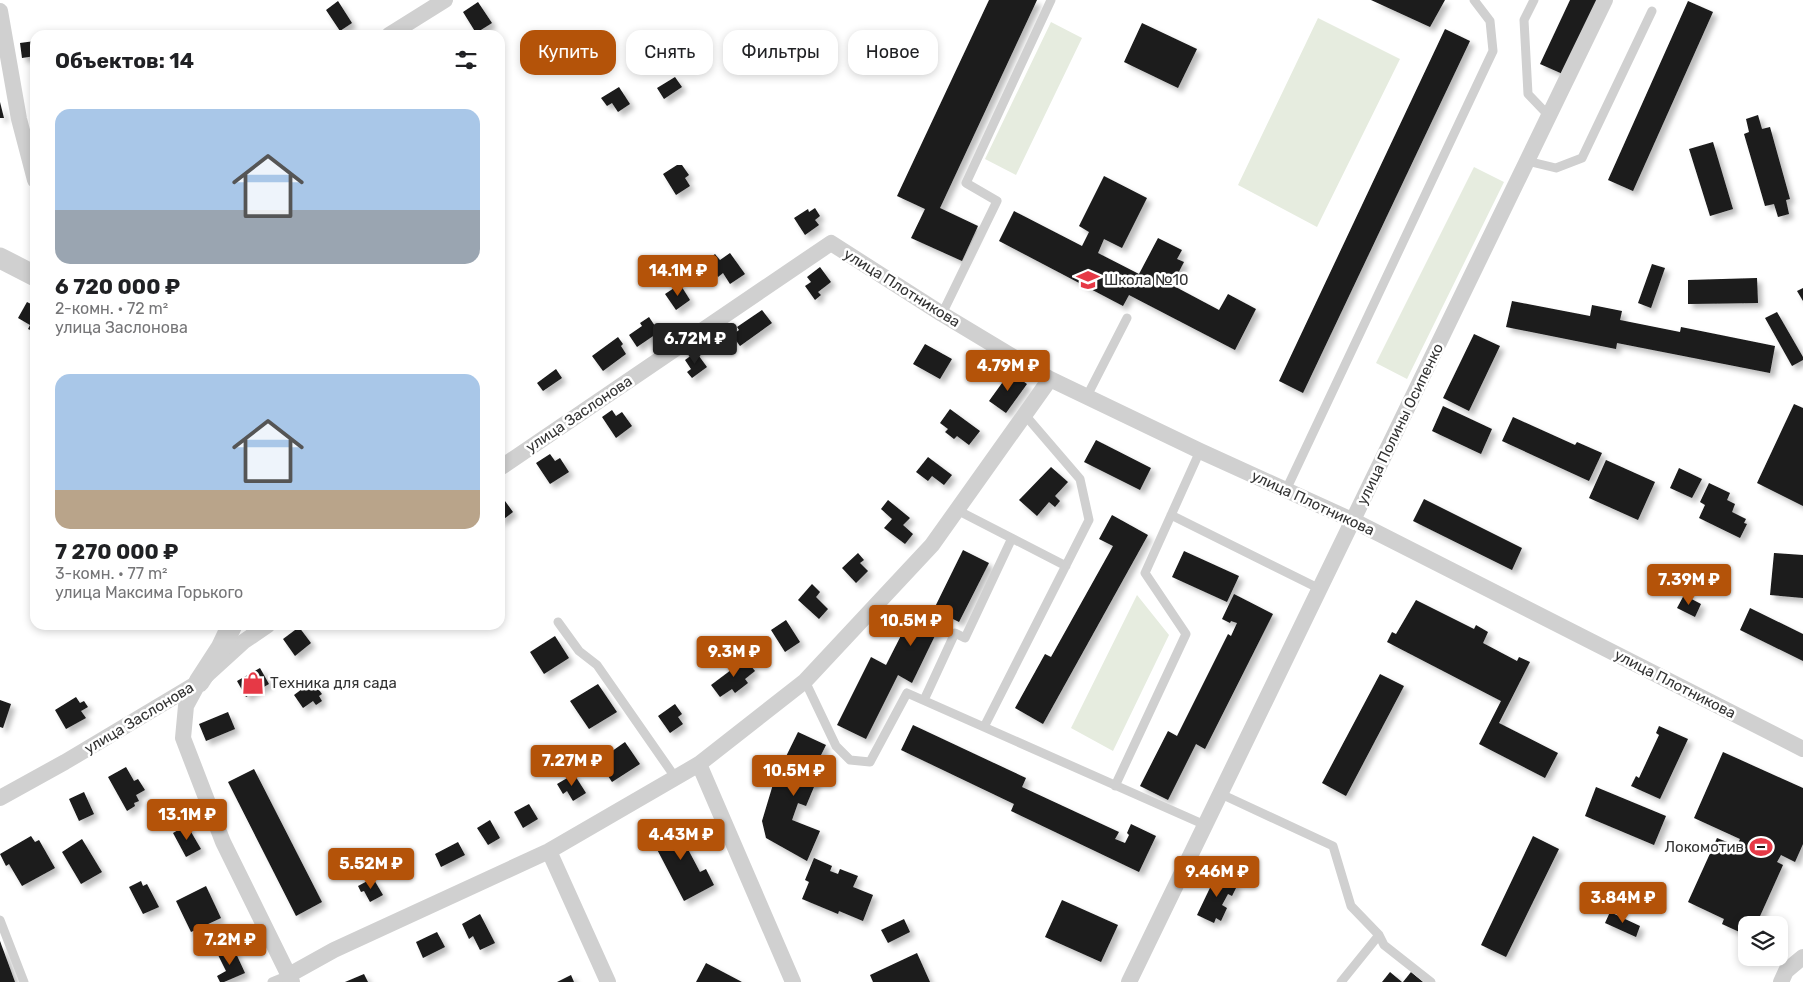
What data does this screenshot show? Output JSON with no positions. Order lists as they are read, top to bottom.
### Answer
{
  "streets": {
    "street": ["улица Плотникова", "улица Заслонова", "улица Полины Осипенко"]
  },
  "crossings": [
    ["улица Плотникова", "улица Заслонова"],
    ["улица Плотникова", "улица Полины Осипенко"]
  ],
  "places": {
    "school or university": ["Школа №10"],
    "shop": ["Техника для сада"],
    "sports": ["Локомотив"]
  },
  "page": {
    "chip": [
      "Купить",
      "Снять",
      "Фильтры",
      "Новое"
    ],
    "heading": "Объектов: 14",
    "list": [
      {
        "name": "6 720 000 ₽",
        "note": "2-комн. · 72 m² · улица Заслонова"
      },
      {
        "name": "7 270 000 ₽",
        "note": "3-комн. · 77 m² · улица Максима Горького"
      }
    ],
    "price": [
      "14.1M ₽",
      "6.72M ₽",
      "4.79M ₽",
      "7.39M ₽",
      "10.5M ₽",
      "9.3M ₽",
      "7.27M ₽",
      "10.5M ₽",
      "13.1M ₽",
      "4.43M ₽",
      "5.52M ₽",
      "9.46M ₽",
      "3.84M ₽",
      "7.2M ₽"
    ]
  }
}
